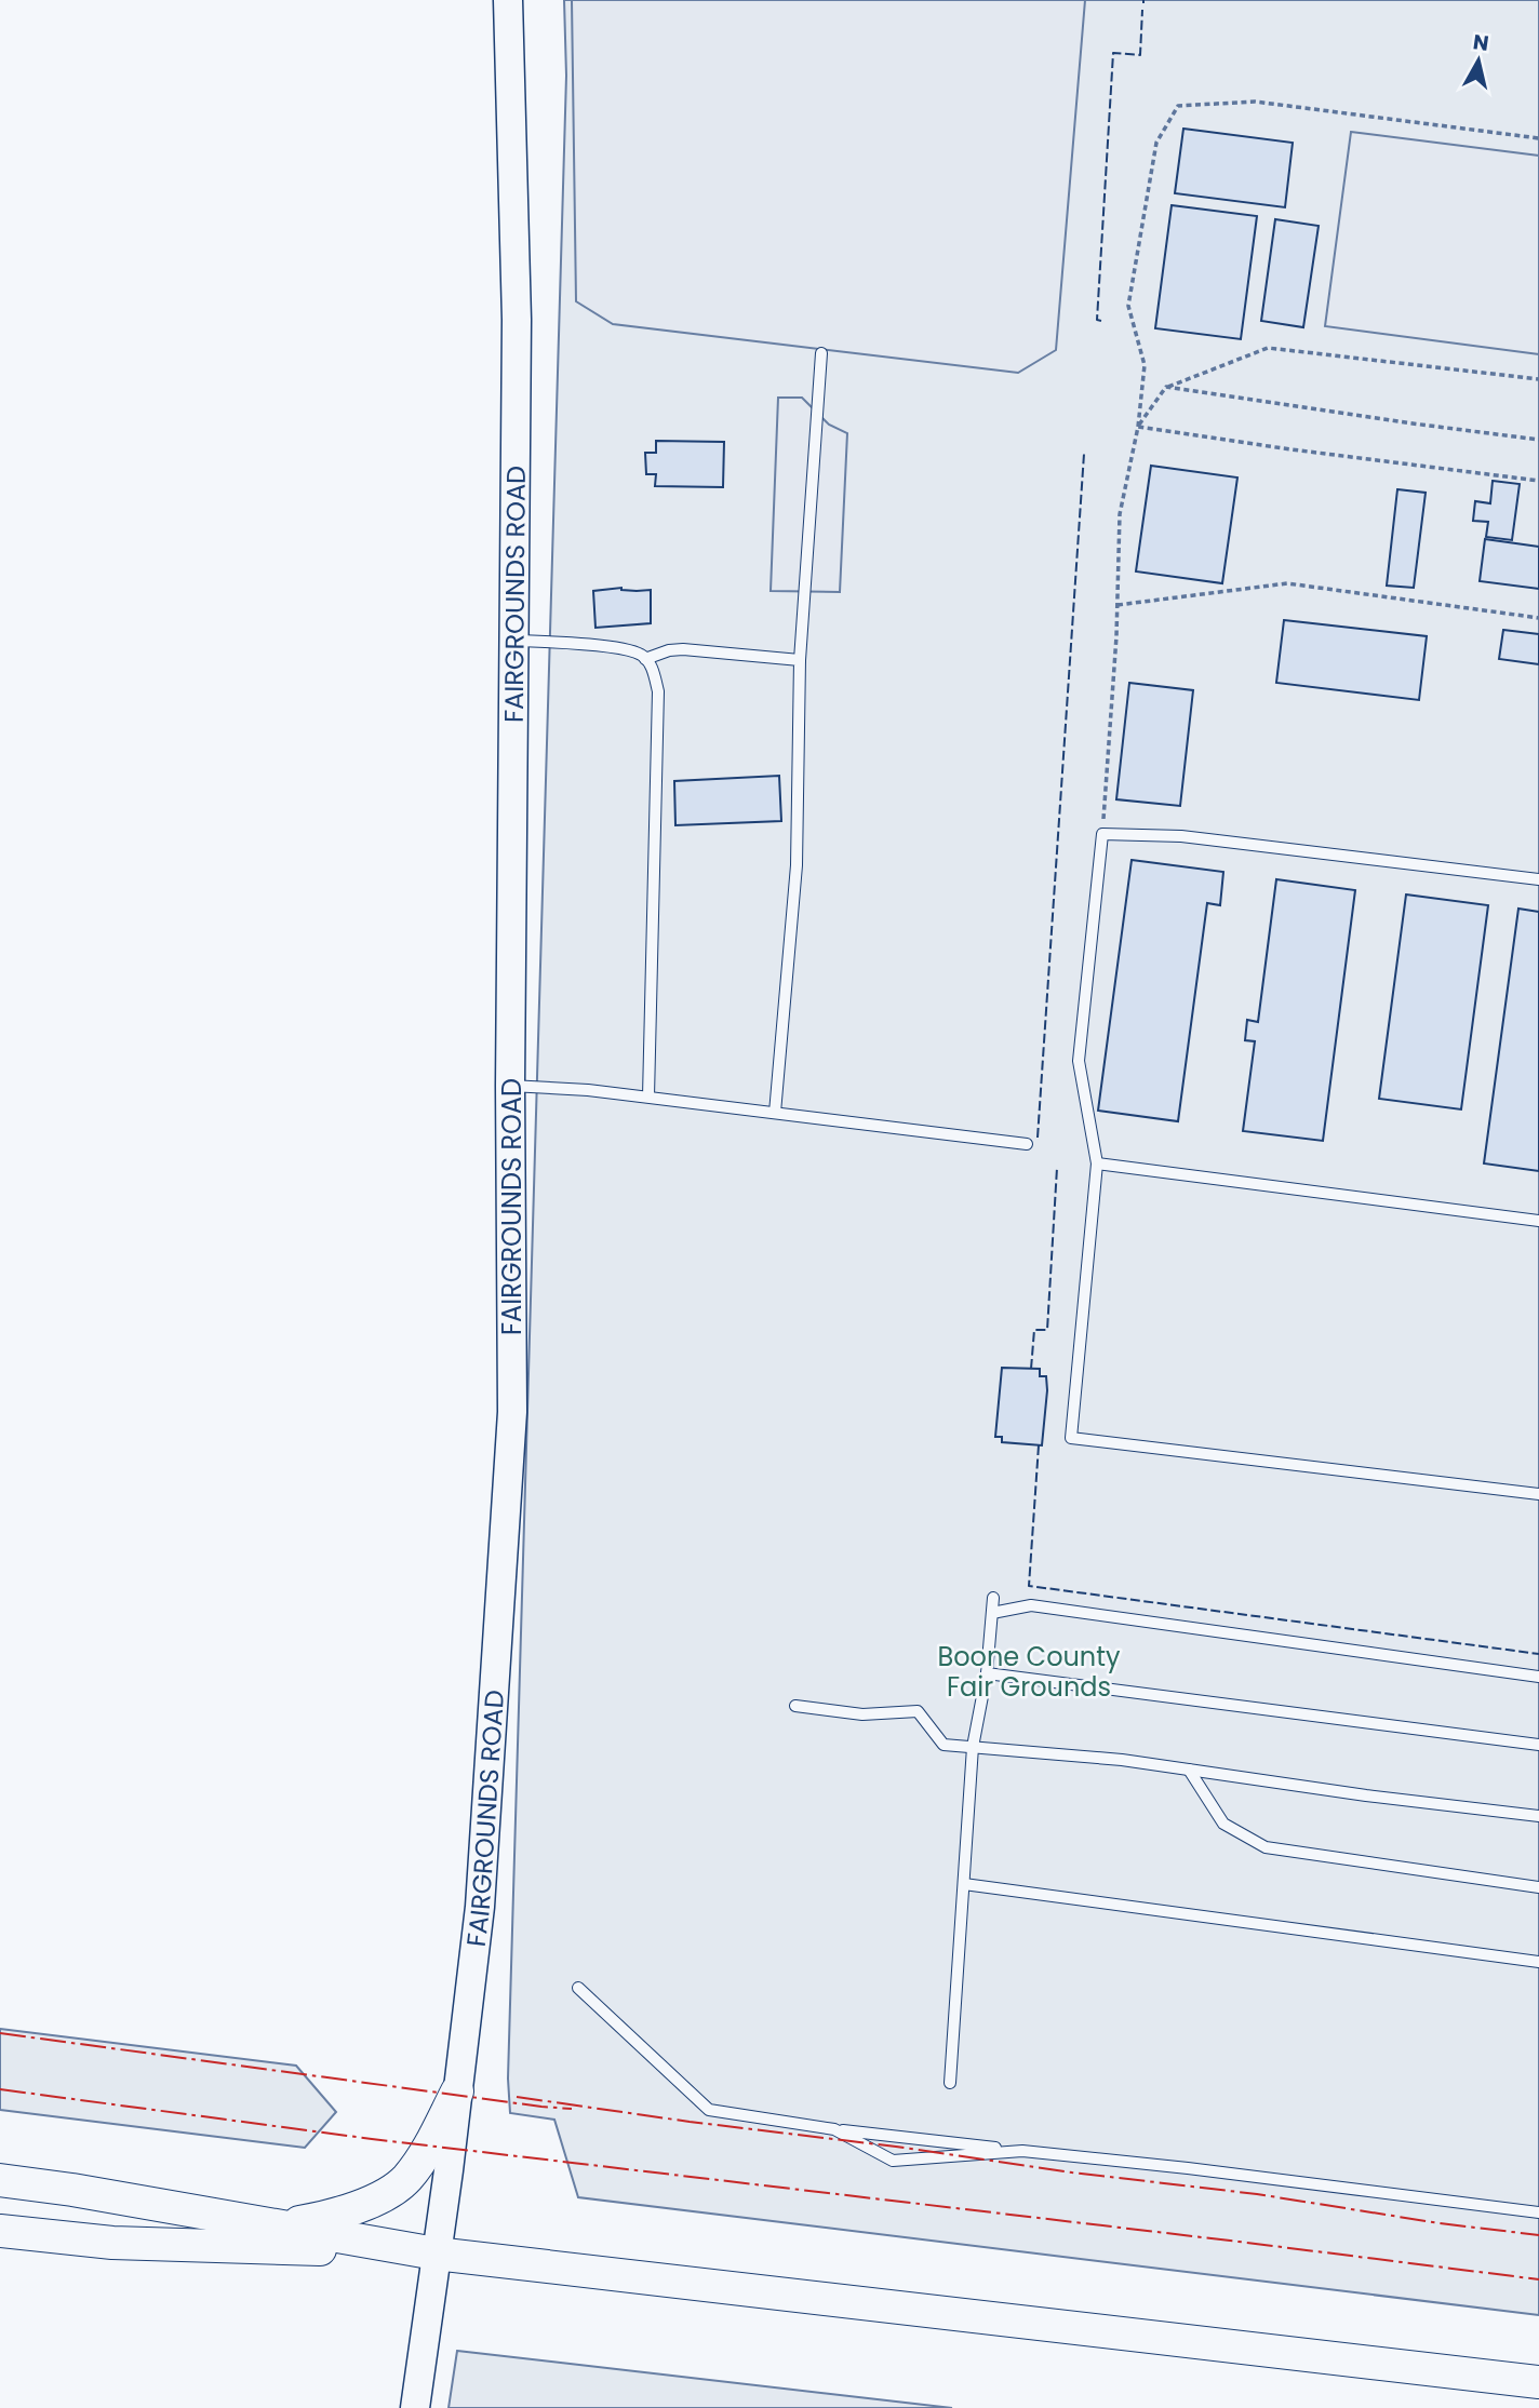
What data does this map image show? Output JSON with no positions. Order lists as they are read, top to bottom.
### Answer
{
  "streets": {
    "main road": ["FAIRGROUNDS ROAD"]
  },
  "parks": ["Boone County Fair Grounds"],
  "north": "top"
}
